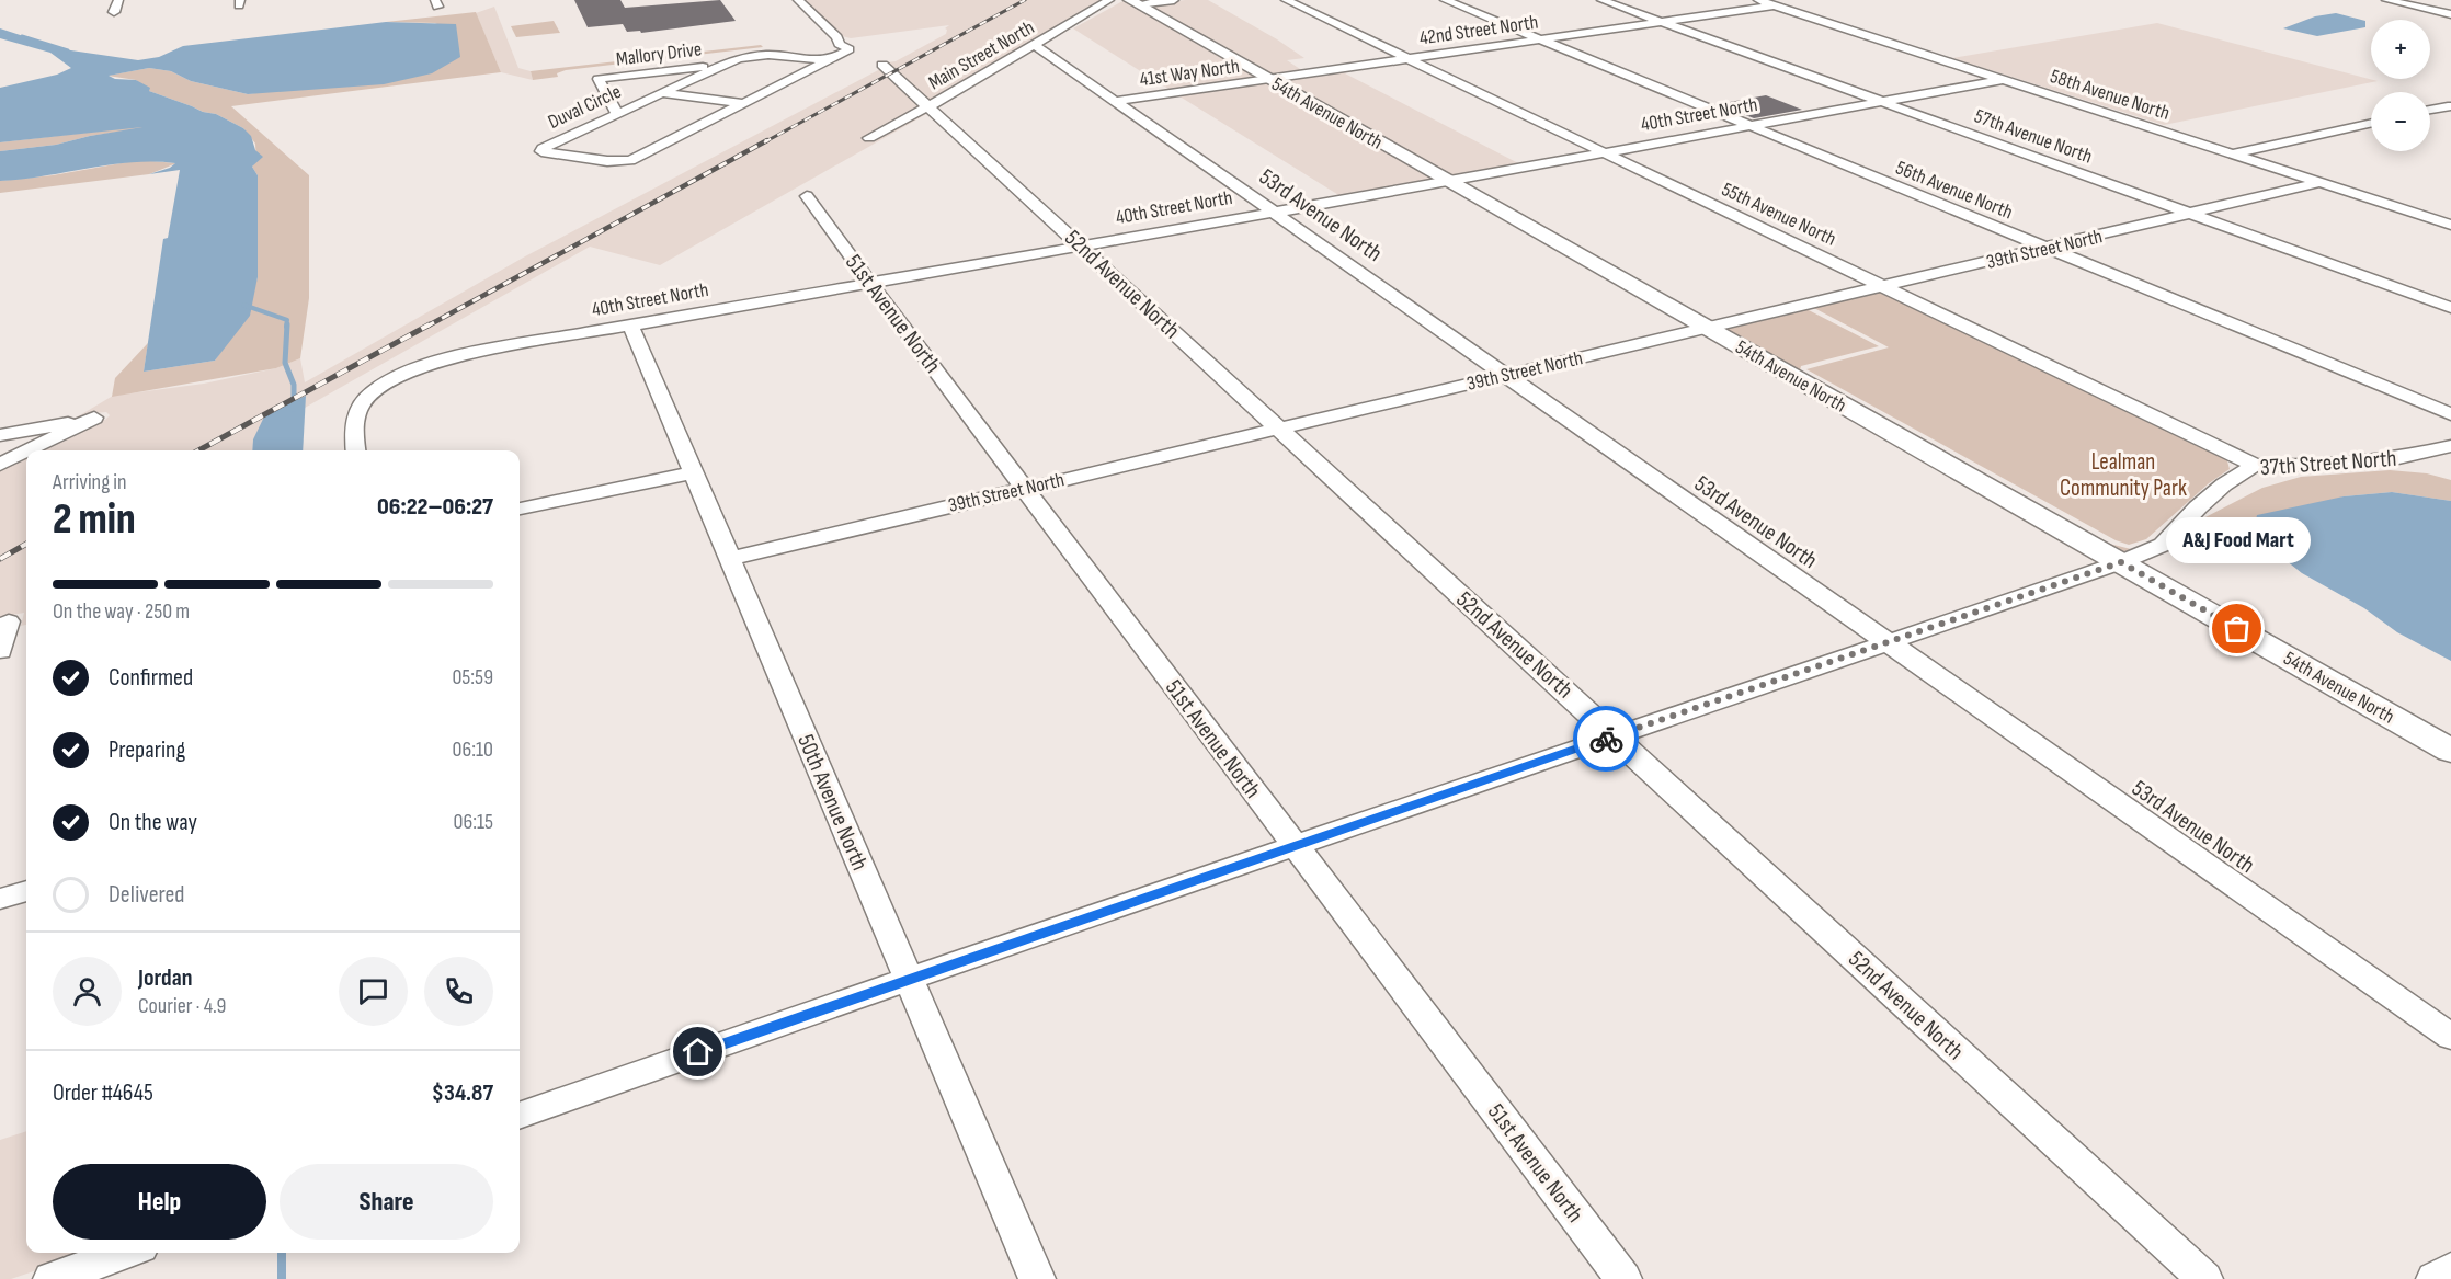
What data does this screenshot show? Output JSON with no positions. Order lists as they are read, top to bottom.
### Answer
{
  "streets": {
    "main road": ["54th Avenue North"],
    "street": [
      "42nd Street North",
      "Mallory Drive",
      "Main Street North",
      "41st Way North",
      "58th Avenue North",
      "Duval Circle",
      "40th Street North",
      "57th Avenue North",
      "56th Avenue North",
      "55th Avenue North",
      "53rd Avenue North",
      "39th Street North",
      "52nd Avenue North",
      "51st Avenue North",
      "37th Street North",
      "50th Avenue North"
    ]
  },
  "crossings": [
    ["42nd Street North", "41st Way North"],
    ["42nd Street North", "58th Avenue North"],
    ["42nd Street North", "54th Avenue North"],
    ["42nd Street North", "57th Avenue North"],
    ["42nd Street North", "56th Avenue North"],
    ["42nd Street North", "55th Avenue North"],
    ["Mallory Drive", "Duval Circle"],
    ["Main Street North", "53rd Avenue North"],
    ["Main Street North", "52nd Avenue North"],
    ["41st Way North", "54th Avenue North"],
    ["41st Way North", "53rd Avenue North"],
    ["58th Avenue North", "40th Street North"],
    ["58th Avenue North", "39th Street North"],
    ["54th Avenue North", "40th Street North"],
    ["54th Avenue North", "39th Street North"],
    ["54th Avenue North", "37th Street North"],
    ["40th Street North", "57th Avenue North"],
    ["40th Street North", "56th Avenue North"],
    ["40th Street North", "55th Avenue North"],
    ["40th Street North", "53rd Avenue North"],
    ["40th Street North", "52nd Avenue North"],
    ["40th Street North", "51st Avenue North"],
    ["40th Street North", "50th Avenue North"],
    ["57th Avenue North", "39th Street North"],
    ["56th Avenue North", "39th Street North"],
    ["55th Avenue North", "39th Street North"],
    ["55th Avenue North", "37th Street North"],
    ["53rd Avenue North", "39th Street North"],
    ["53rd Avenue North", "37th Street North"],
    ["39th Street North", "52nd Avenue North"],
    ["39th Street North", "51st Avenue North"],
    ["39th Street North", "50th Avenue North"],
    ["52nd Avenue North", "37th Street North"],
    ["51st Avenue North", "37th Street North"],
    ["37th Street North", "50th Avenue North"]
  ],
  "parks": ["Lealman Community Park"],
  "places": ["A&J Food Mart"],
  "page": {
    "map_buttons": ["+", "−"],
    "heading": ["2 min", "Arriving in", "06:22–06:27"],
    "panel": [
      "Jordan",
      "Courier · 4.9",
      "Order #4645",
      "$34.87"
    ],
    "bubble": "A&J Food Mart",
    "bar": "On the way · 250 m",
    "list": [
      ["Confirmed", "05:59"],
      ["Preparing", "06:10"],
      ["On the way", "06:15"],
      "Delivered"
    ],
    "buttons": ["Help", "Share"]
  }
}
